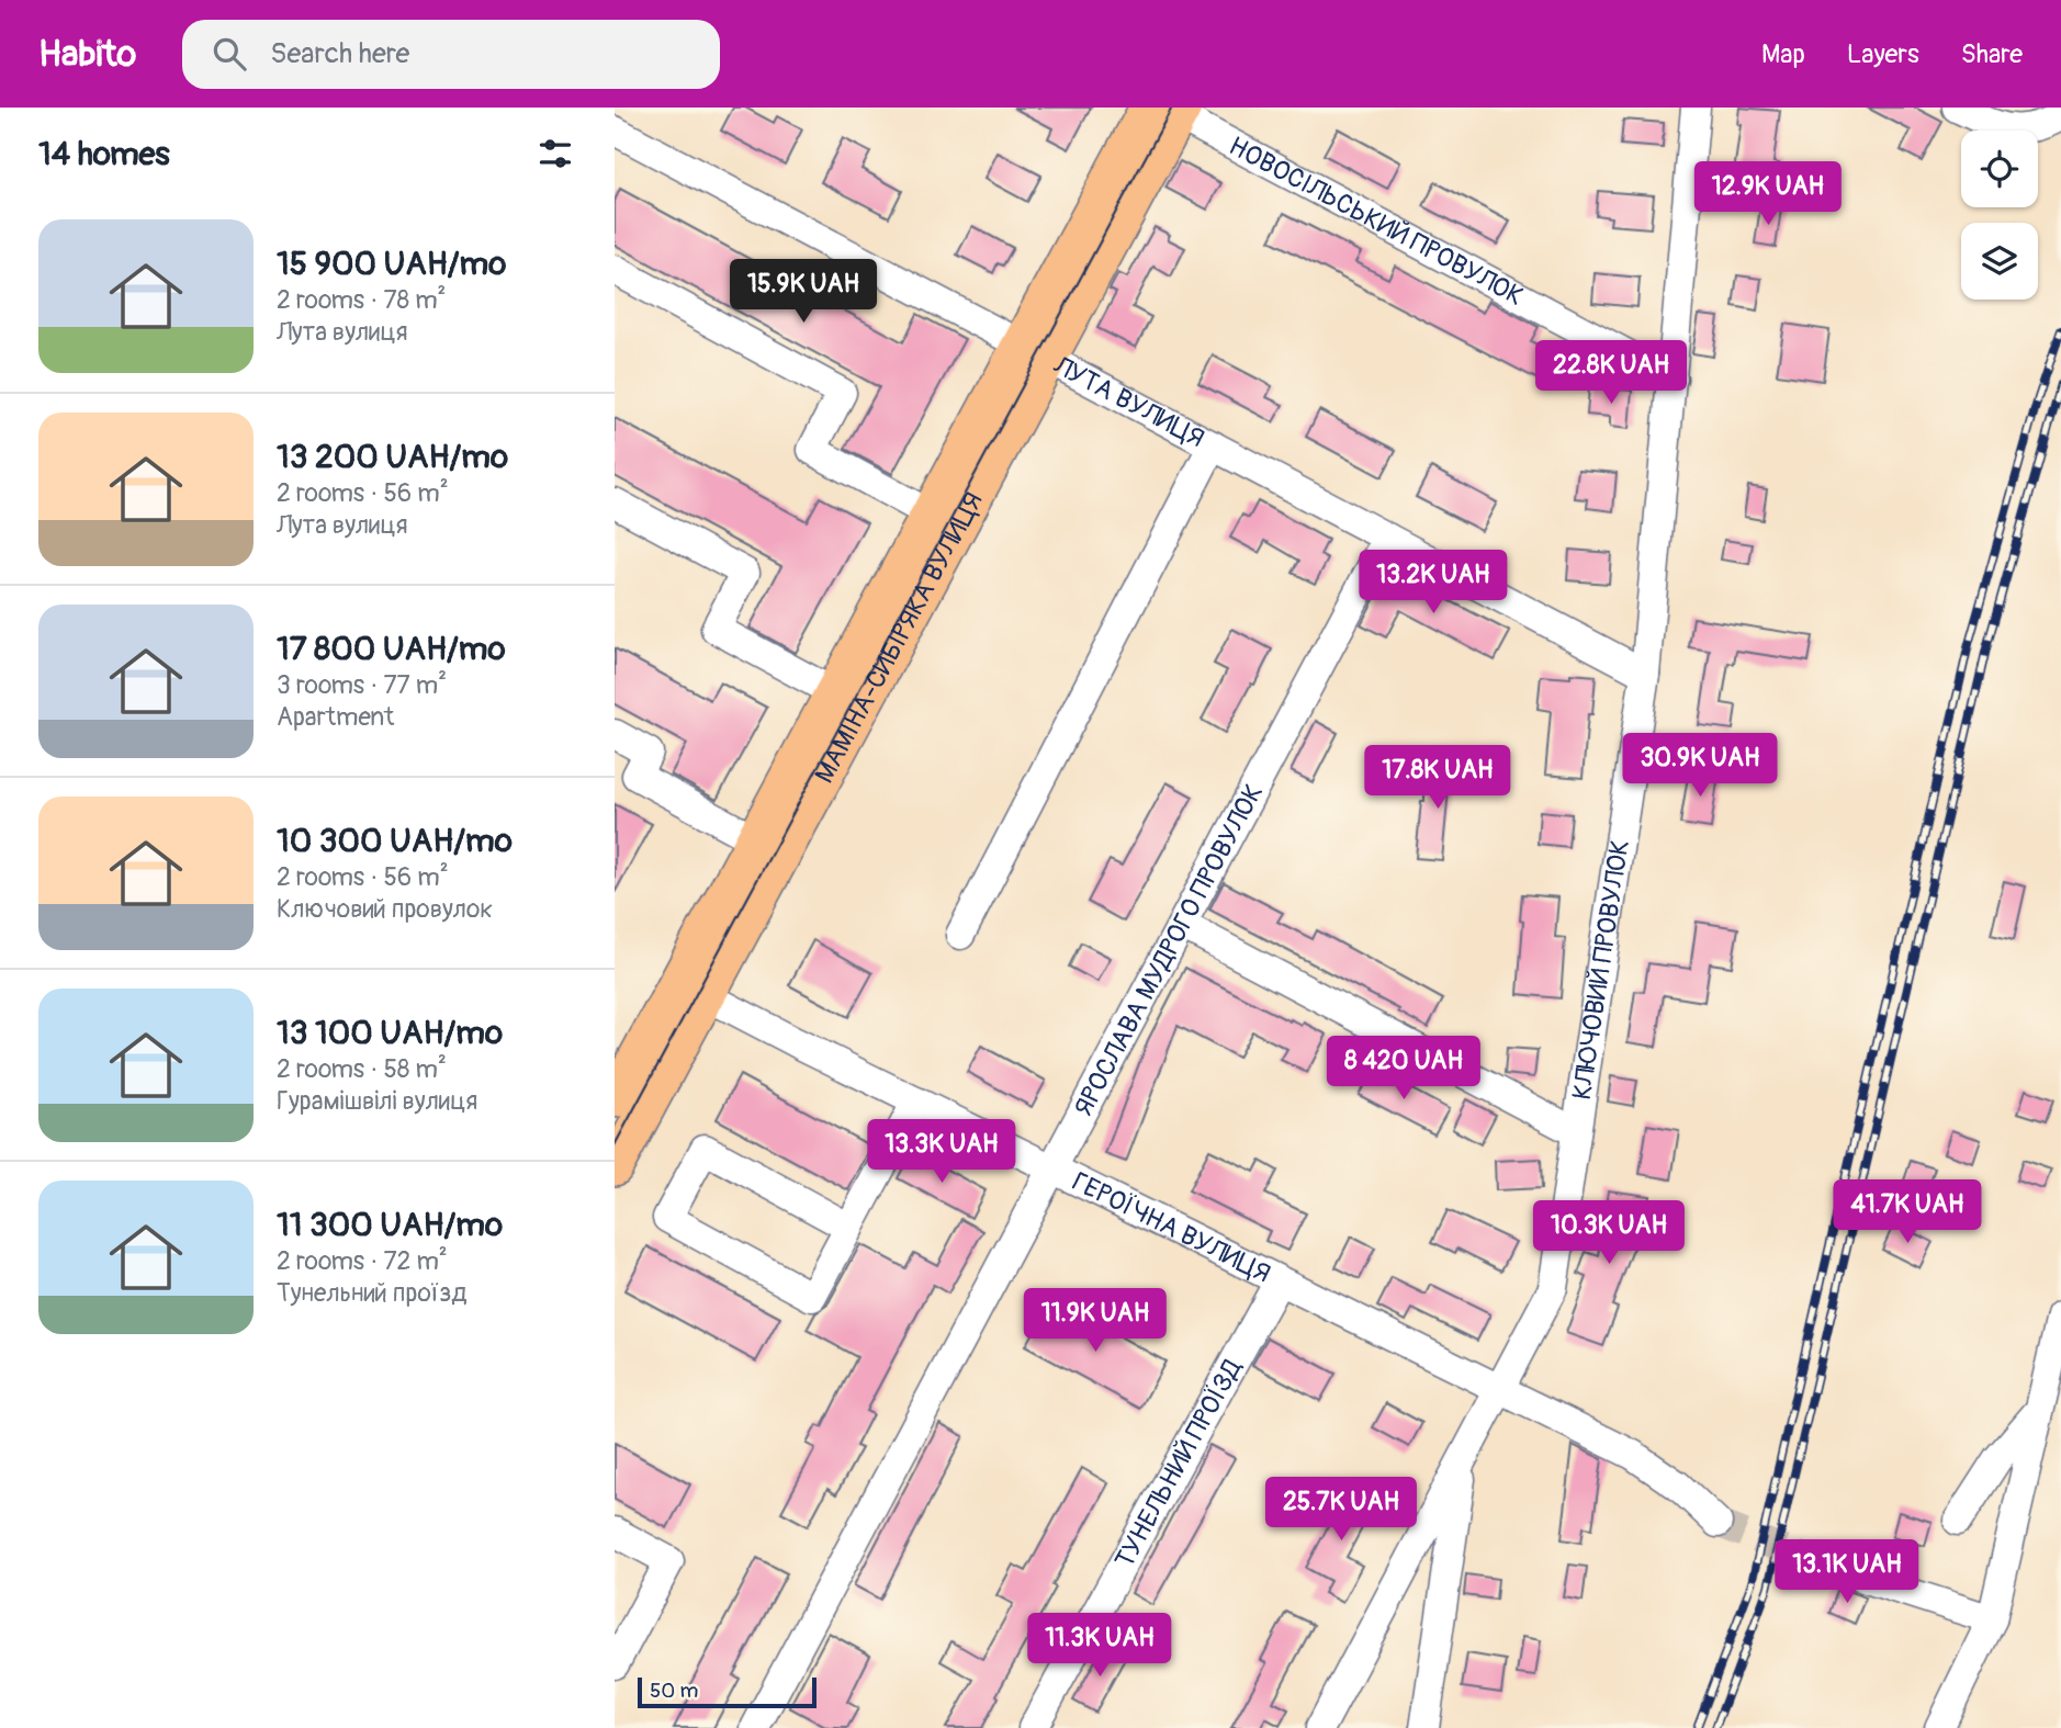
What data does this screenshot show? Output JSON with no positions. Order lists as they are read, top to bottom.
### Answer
{
  "streets": {
    "main road": ["МАМІНА-СИБІРЯКА ВУЛИЦЯ"],
    "street": [
      "НОВОСІЛЬСЬКИЙ ПРОВУЛОК",
      "ЛУТА ВУЛИЦЯ",
      "ЯРОСЛАВА МУДРОГО ПРОВУЛОК",
      "КЛЮЧОВИЙ ПРОВУЛОК",
      "ГЕРОЇЧНА ВУЛИЦЯ",
      "ТУНЕЛЬНИЙ ПРОЇЗД"
    ]
  },
  "crossings": [
    ["НОВОСІЛЬСЬКИЙ ПРОВУЛОК", "МАМІНА-СИБІРЯКА ВУЛИЦЯ"],
    ["НОВОСІЛЬСЬКИЙ ПРОВУЛОК", "КЛЮЧОВИЙ ПРОВУЛОК"],
    ["ЛУТА ВУЛИЦЯ", "МАМІНА-СИБІРЯКА ВУЛИЦЯ"],
    ["ЛУТА ВУЛИЦЯ", "ЯРОСЛАВА МУДРОГО ПРОВУЛОК"],
    ["ЛУТА ВУЛИЦЯ", "КЛЮЧОВИЙ ПРОВУЛОК"],
    ["МАМІНА-СИБІРЯКА ВУЛИЦЯ", "ГЕРОЇЧНА ВУЛИЦЯ"],
    ["ЯРОСЛАВА МУДРОГО ПРОВУЛОК", "ГЕРОЇЧНА ВУЛИЦЯ"],
    ["КЛЮЧОВИЙ ПРОВУЛОК", "ГЕРОЇЧНА ВУЛИЦЯ"],
    ["ГЕРОЇЧНА ВУЛИЦЯ", "ТУНЕЛЬНИЙ ПРОЇЗД"]
  ],
  "scale_bar": "50 m",
  "page": {
    "header": "Habito",
    "search": "Search here",
    "nav": ["Map", "Layers", "Share"],
    "heading": "14 homes",
    "price": [
      "12.9K UAH",
      "15.9K UAH",
      "22.8K UAH",
      "13.2K UAH",
      "30.9K UAH",
      "17.8K UAH",
      "8 420 UAH",
      "13.3K UAH",
      "41.7K UAH",
      "10.3K UAH",
      "11.9K UAH",
      "25.7K UAH",
      "13.1K UAH",
      "11.3K UAH"
    ],
    "list": [
      {
        "name": "15 900 UAH/mo",
        "note": "2 rooms · 78 m² · Лута вулиця"
      },
      {
        "name": "13 200 UAH/mo",
        "note": "2 rooms · 56 m² · Лута вулиця"
      },
      {
        "name": "17 800 UAH/mo",
        "note": "3 rooms · 77 m² · Apartment"
      },
      {
        "name": "10 300 UAH/mo",
        "note": "2 rooms · 56 m² · Ключовий провулок"
      },
      {
        "name": "13 100 UAH/mo",
        "note": "2 rooms · 58 m² · Гурамішвілі вулиця"
      },
      {
        "name": "11 300 UAH/mo",
        "note": "2 rooms · 72 m² · Тунельний проїзд"
      }
    ],
    "scale": "50 m"
  }
}
